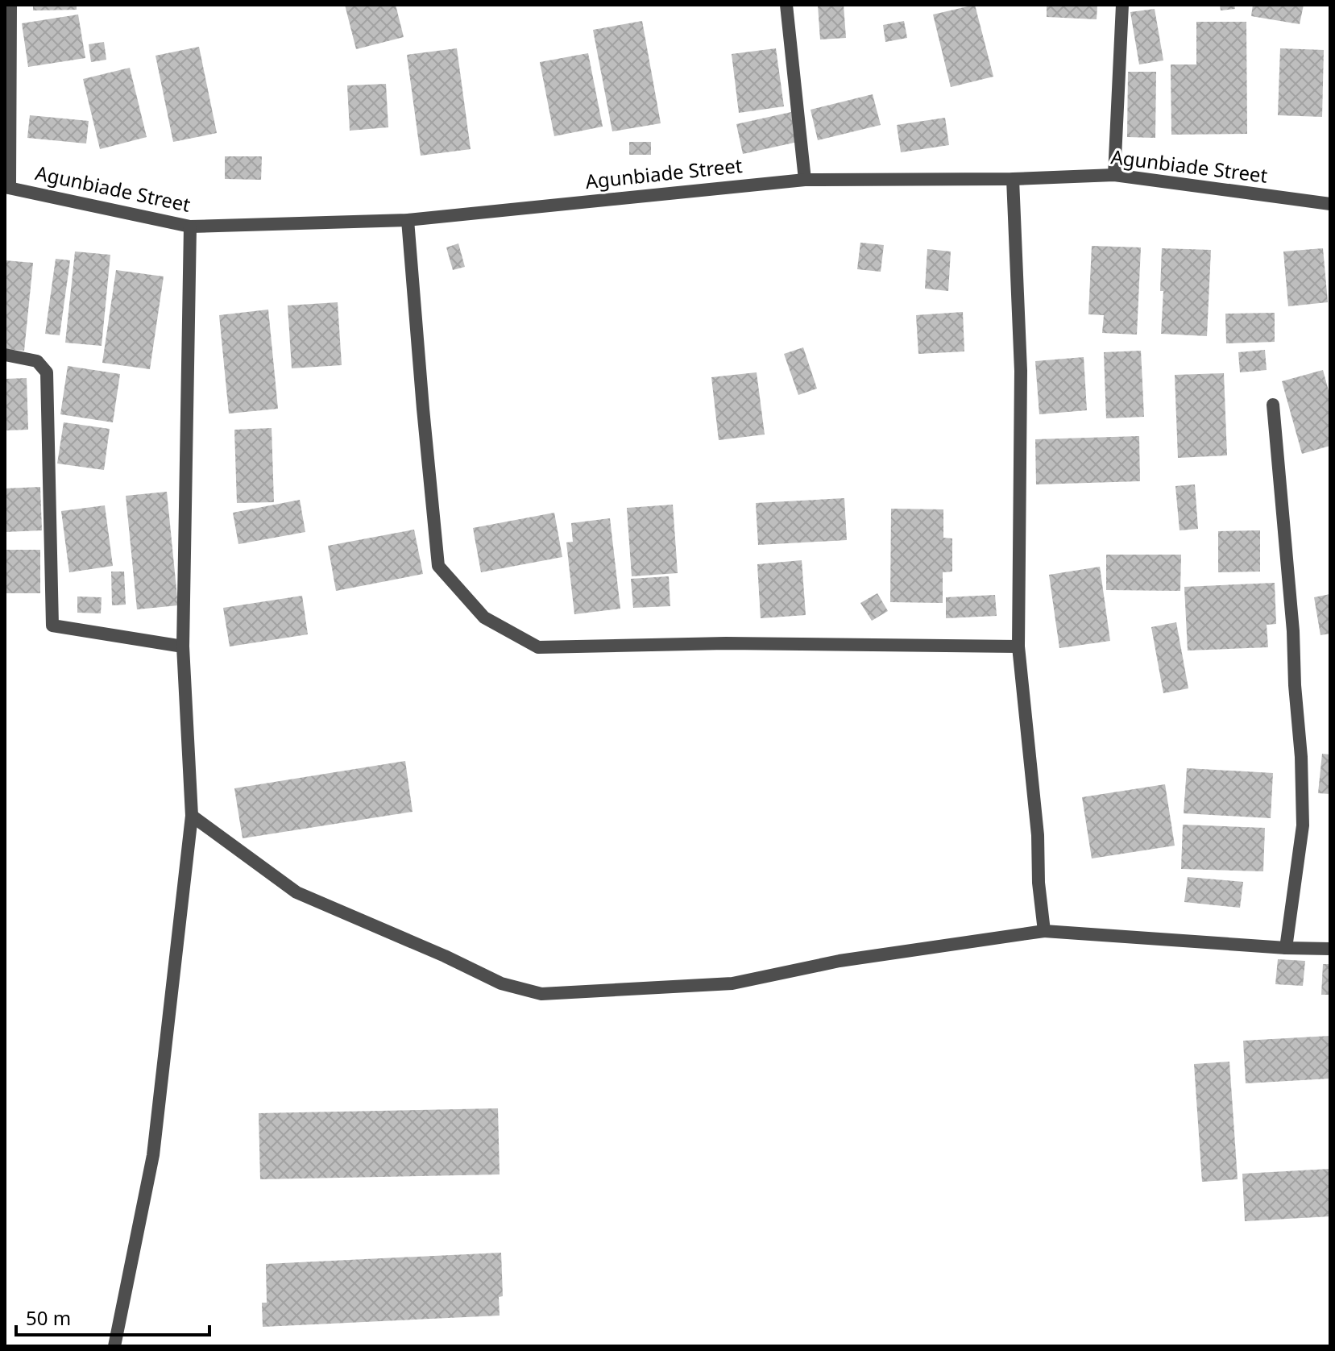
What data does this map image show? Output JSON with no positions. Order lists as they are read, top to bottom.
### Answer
{
  "streets": {
    "street": ["Agunbiade Street"]
  },
  "scale_bar": "50 m"
}
